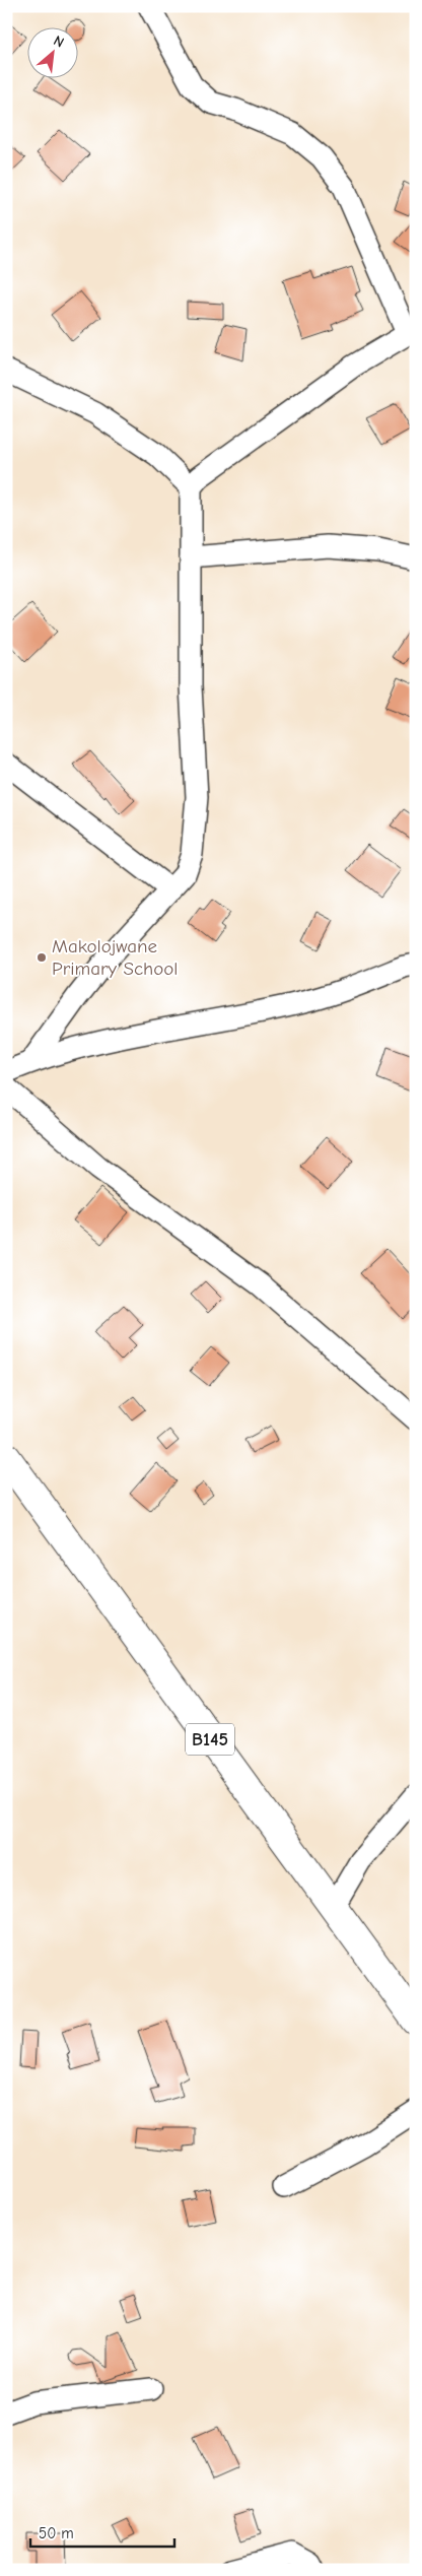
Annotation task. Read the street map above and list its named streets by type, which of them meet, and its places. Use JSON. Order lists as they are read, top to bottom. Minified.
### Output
{"streets":{"main road":["B145"]},"places":["Makolojwane Primary School"],"scale_bar":"50 m","north":"top right"}
